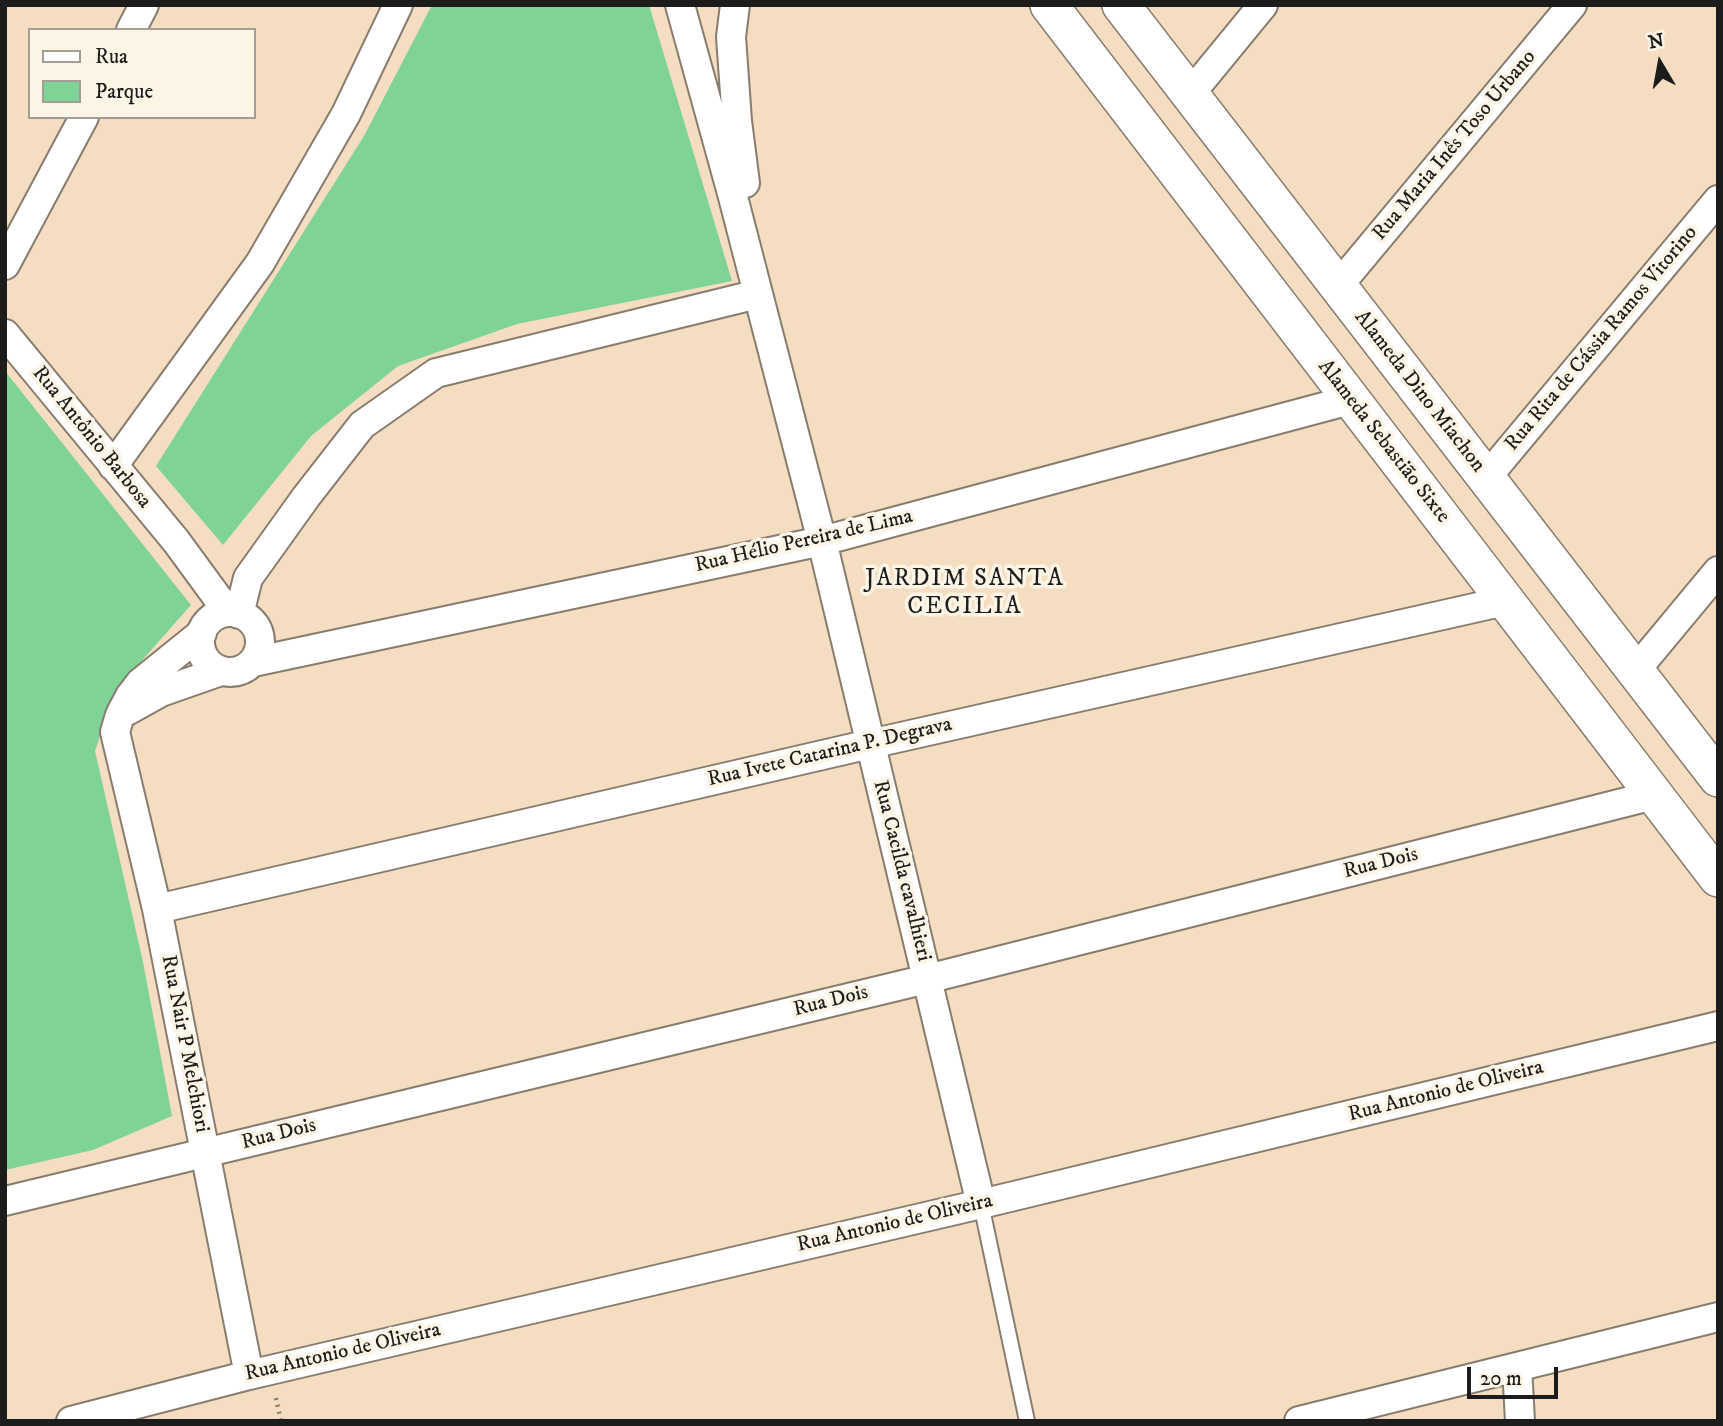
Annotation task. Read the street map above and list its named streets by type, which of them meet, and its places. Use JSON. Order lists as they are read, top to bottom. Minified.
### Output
{"streets":{"street":["Rua Maria Inês Toso Urbano","Rua Rita de Cássia Ramos Vitorino","Alameda Dino Miachon","Rua Antônio Barbosa","Alameda Sebastião Sixte","Rua Hélio Pereira de Lima","Rua Ivete Catarina P. Degrava","Rua Dois","Rua Cacilda cavalhieri","Rua Nair P Melchiori","Rua Antonio de Oliveira"]},"crossings":[["Rua Maria Inês Toso Urbano","Alameda Dino Miachon"],["Rua Rita de Cássia Ramos Vitorino","Alameda Dino Miachon"],["Rua Antônio Barbosa","Rua Hélio Pereira de Lima"],["Alameda Sebastião Sixte","Rua Hélio Pereira de Lima"],["Alameda Sebastião Sixte","Rua Ivete Catarina P. Degrava"],["Alameda Sebastião Sixte","Rua Dois"],["Rua Hélio Pereira de Lima","Rua Cacilda cavalhieri"],["Rua Ivete Catarina P. Degrava","Rua Cacilda cavalhieri"],["Rua Ivete Catarina P. Degrava","Rua Nair P Melchiori"],["Rua Dois","Rua Cacilda cavalhieri"],["Rua Dois","Rua Nair P Melchiori"],["Rua Cacilda cavalhieri","Rua Antonio de Oliveira"],["Rua Nair P Melchiori","Rua Antonio de Oliveira"]],"districts":["JARDIM SANTA CECILIA"],"legend":["Rua","Parque"],"scale_bar":"20 m","north":"top"}
